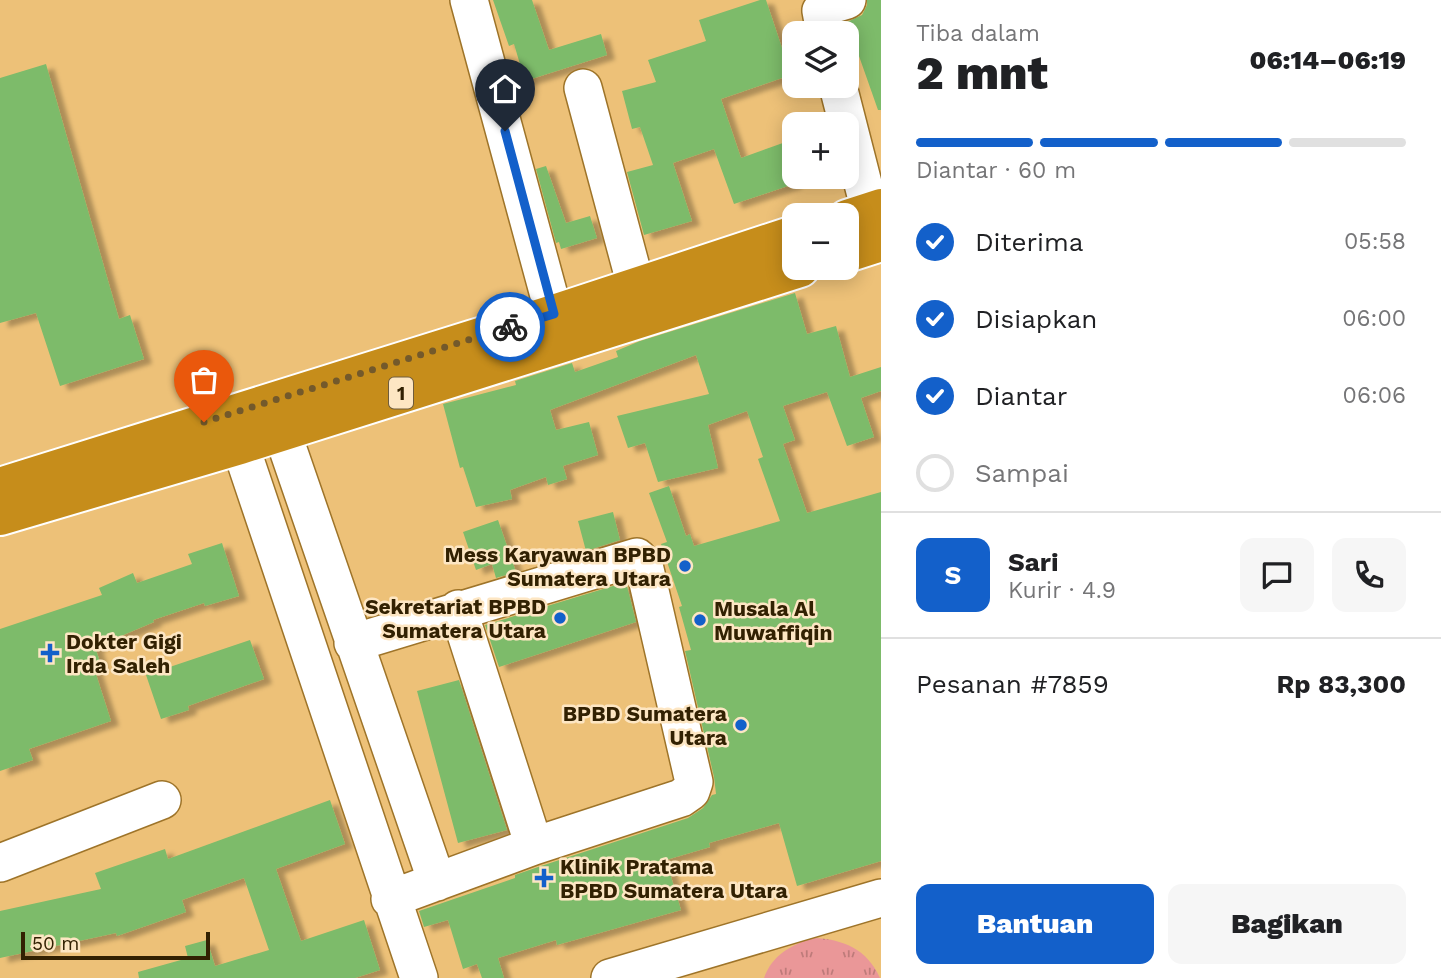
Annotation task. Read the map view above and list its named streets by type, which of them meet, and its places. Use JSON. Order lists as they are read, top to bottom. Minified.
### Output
{"streets":{"highway":["1"]},"places":{"other":["Mess Karyawan BPBD Sumatera Utara","Sekretariat BPBD Sumatera Utara","Musala Al Muwaffiqin","BPBD Sumatera Utara"],"health":["Dokter Gigi Irda Saleh","Klinik Pratama BPBD Sumatera Utara"]},"scale_bar":"50 m","page":{"heading":["2 mnt","Tiba dalam","06:14–06:19"],"panel":["Sari","Kurir · 4.9","Pesanan #7859","Rp 83,300"],"map_buttons":["+","−"],"bar":"Diantar · 60 m","list":[["Diterima","05:58"],["Disiapkan","06:00"],["Diantar","06:06"],"Sampai"],"round":"S","buttons":["Bantuan","Bagikan"],"scale":"50 m"}}
